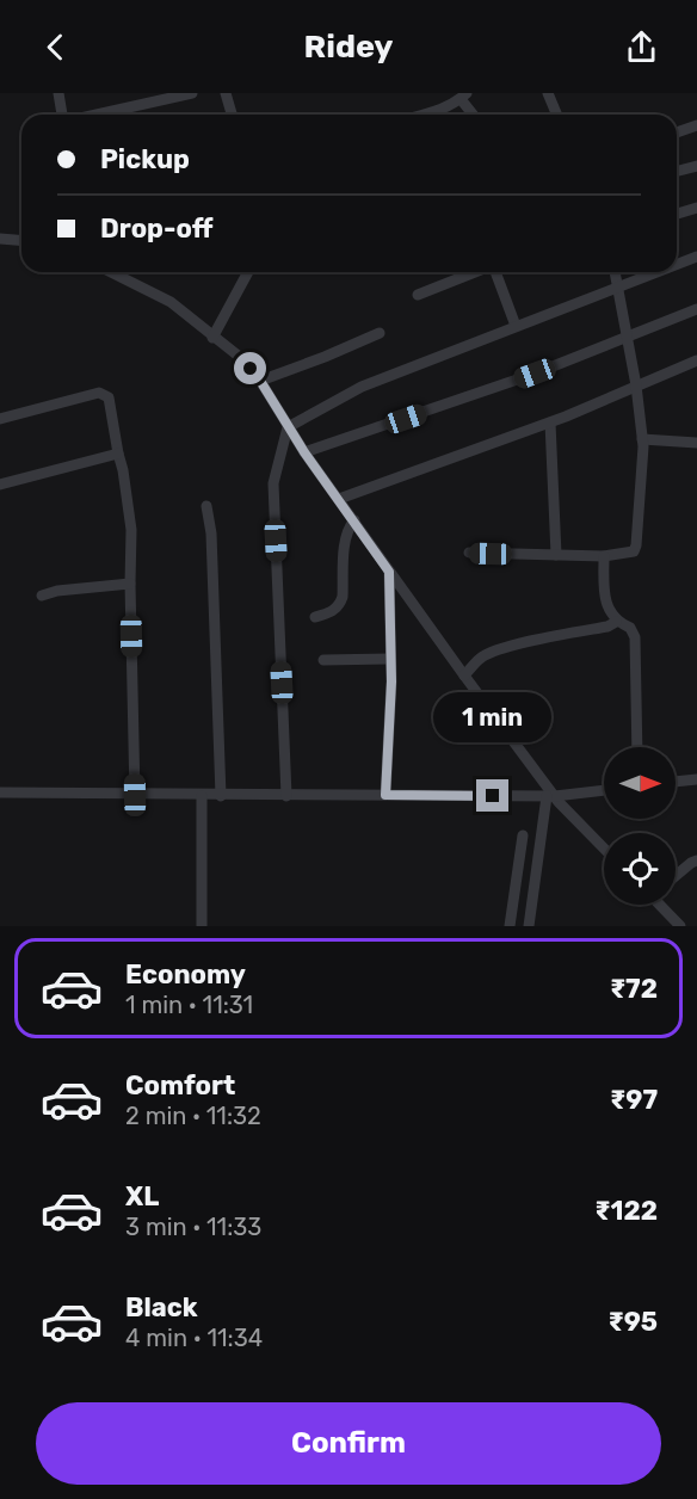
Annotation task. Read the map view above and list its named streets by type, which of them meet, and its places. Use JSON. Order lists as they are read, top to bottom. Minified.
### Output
{"north":"right","page":{"header":"Ridey","banner":["Pickup","Drop-off"],"bubble":"1 min","list":[{"name":"Economy","note":"1 min · 11:31","value":"₹72"},{"name":"Comfort","note":"2 min · 11:32","value":"₹97"},{"name":"XL","note":"3 min · 11:33","value":"₹122"},{"name":"Black","note":"4 min · 11:34","value":"₹95"}],"buttons":"Confirm"}}
